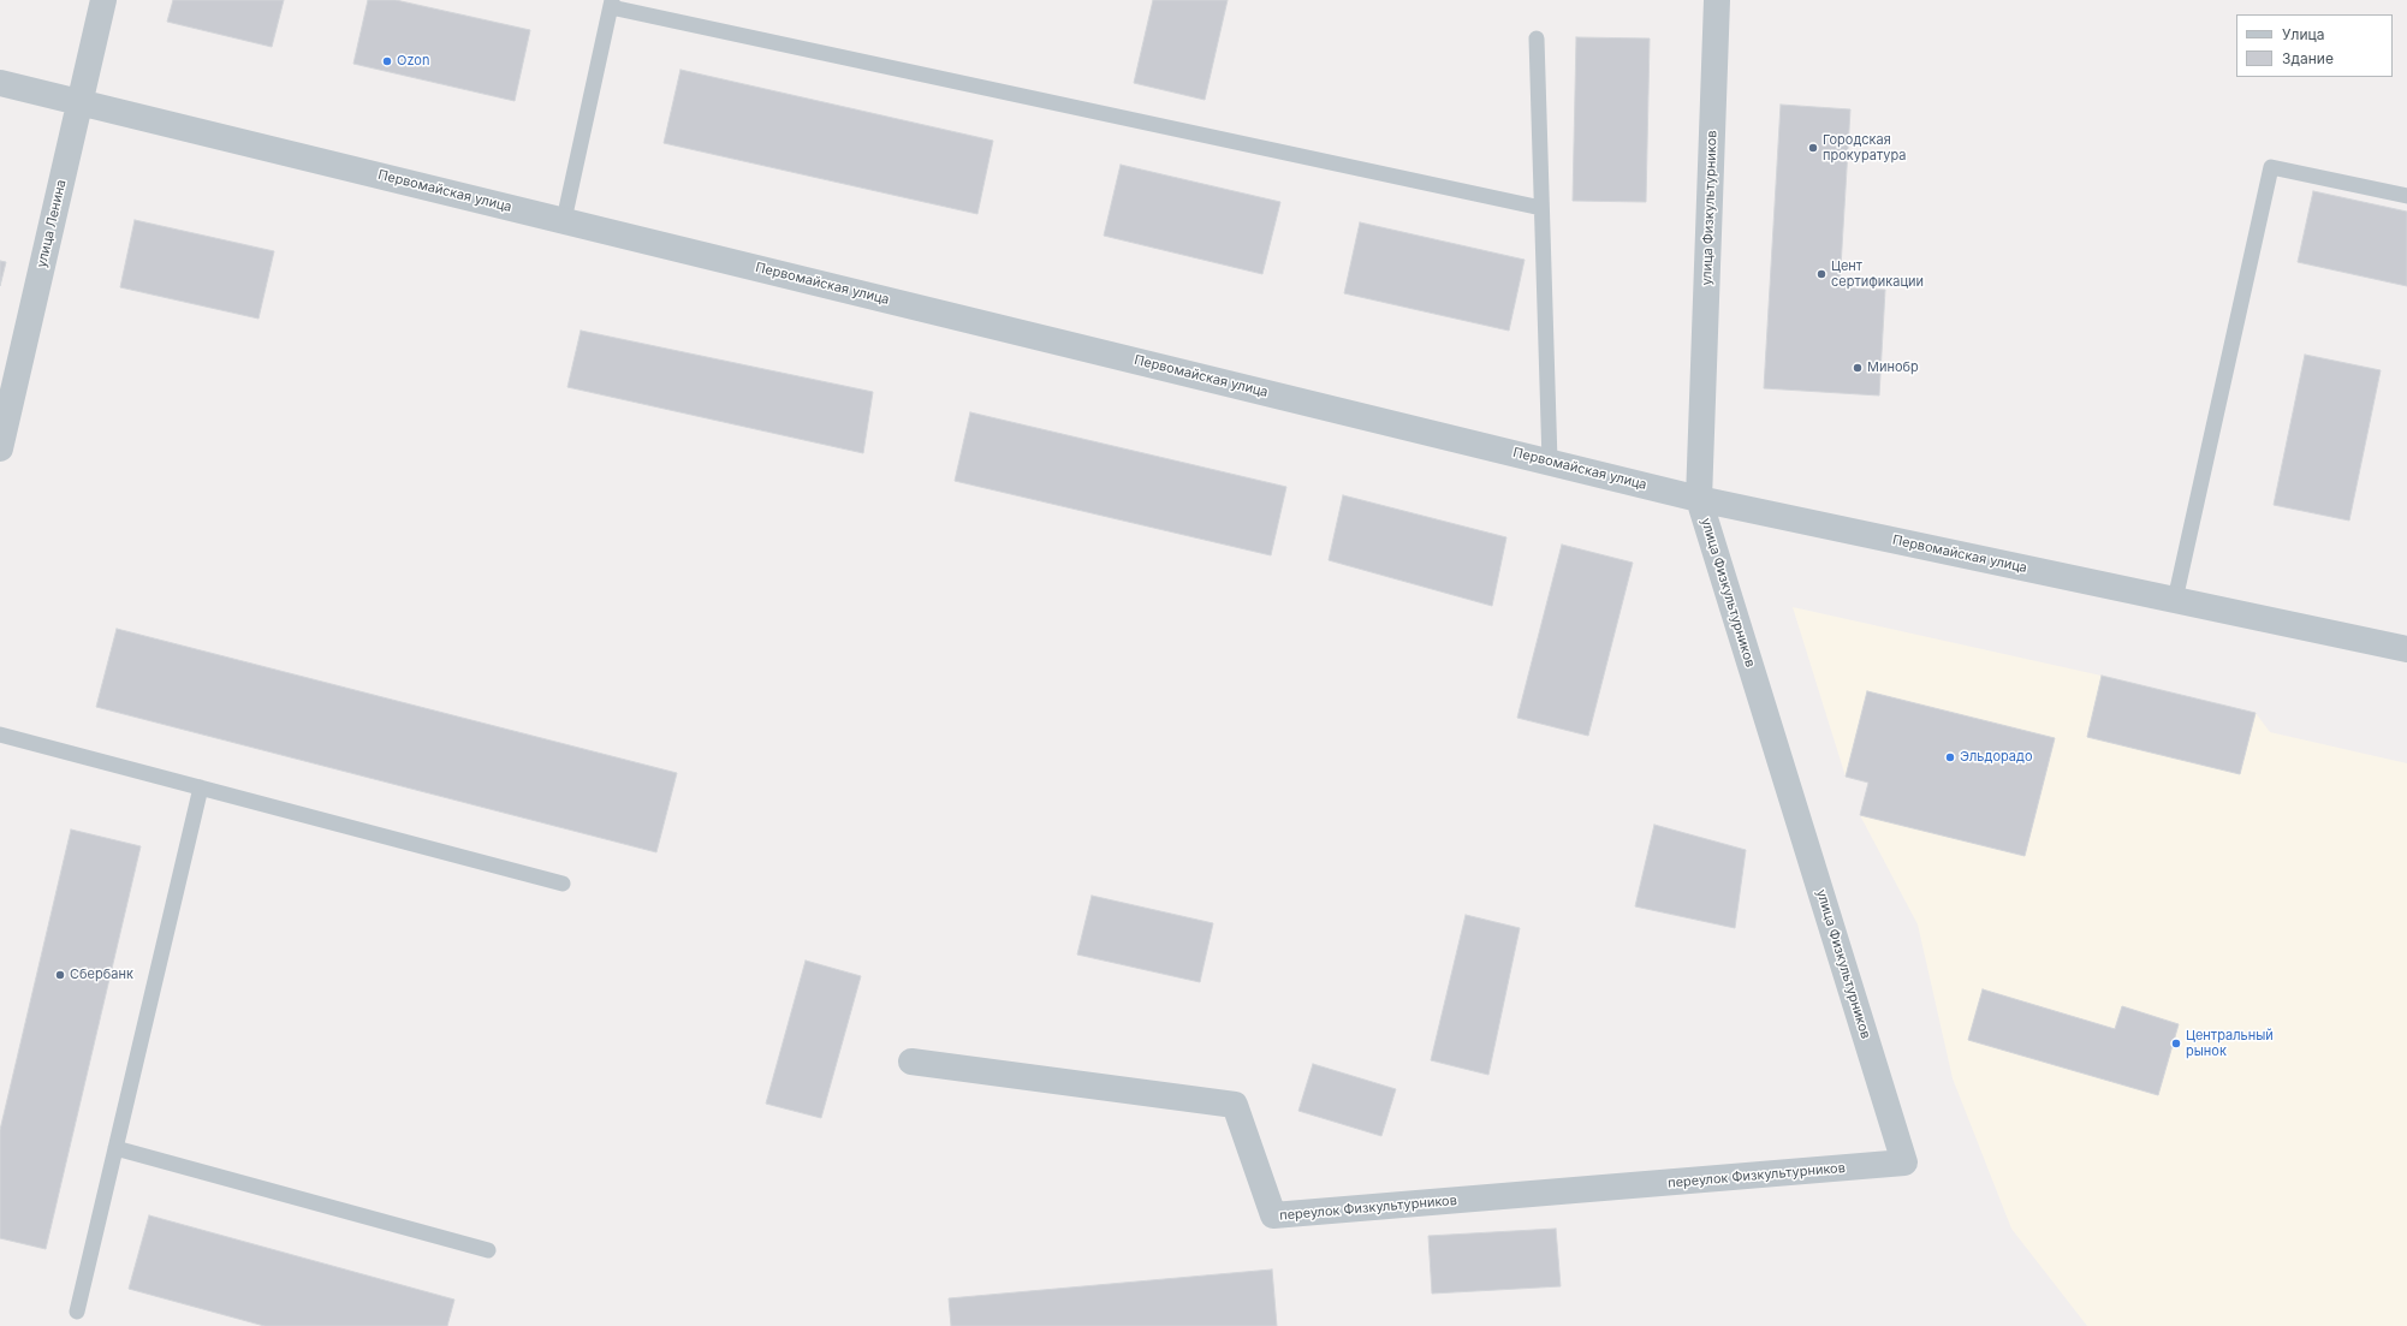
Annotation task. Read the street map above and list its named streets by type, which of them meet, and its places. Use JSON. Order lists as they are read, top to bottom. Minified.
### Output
{"streets":{"street":["Первомайская улица","улица Физкультурников","улица Ленина","переулок Физкультурников"]},"crossings":[["Первомайская улица","улица Физкультурников"],["Первомайская улица","улица Ленина"],["улица Физкультурников","переулок Физкультурников"]],"places":["Ozon","Городская прокуратура","Цент сертификации","Минобр","Эльдорадо","Сбербанк","Центральный рынок"],"legend":["Улица","Здание"]}
